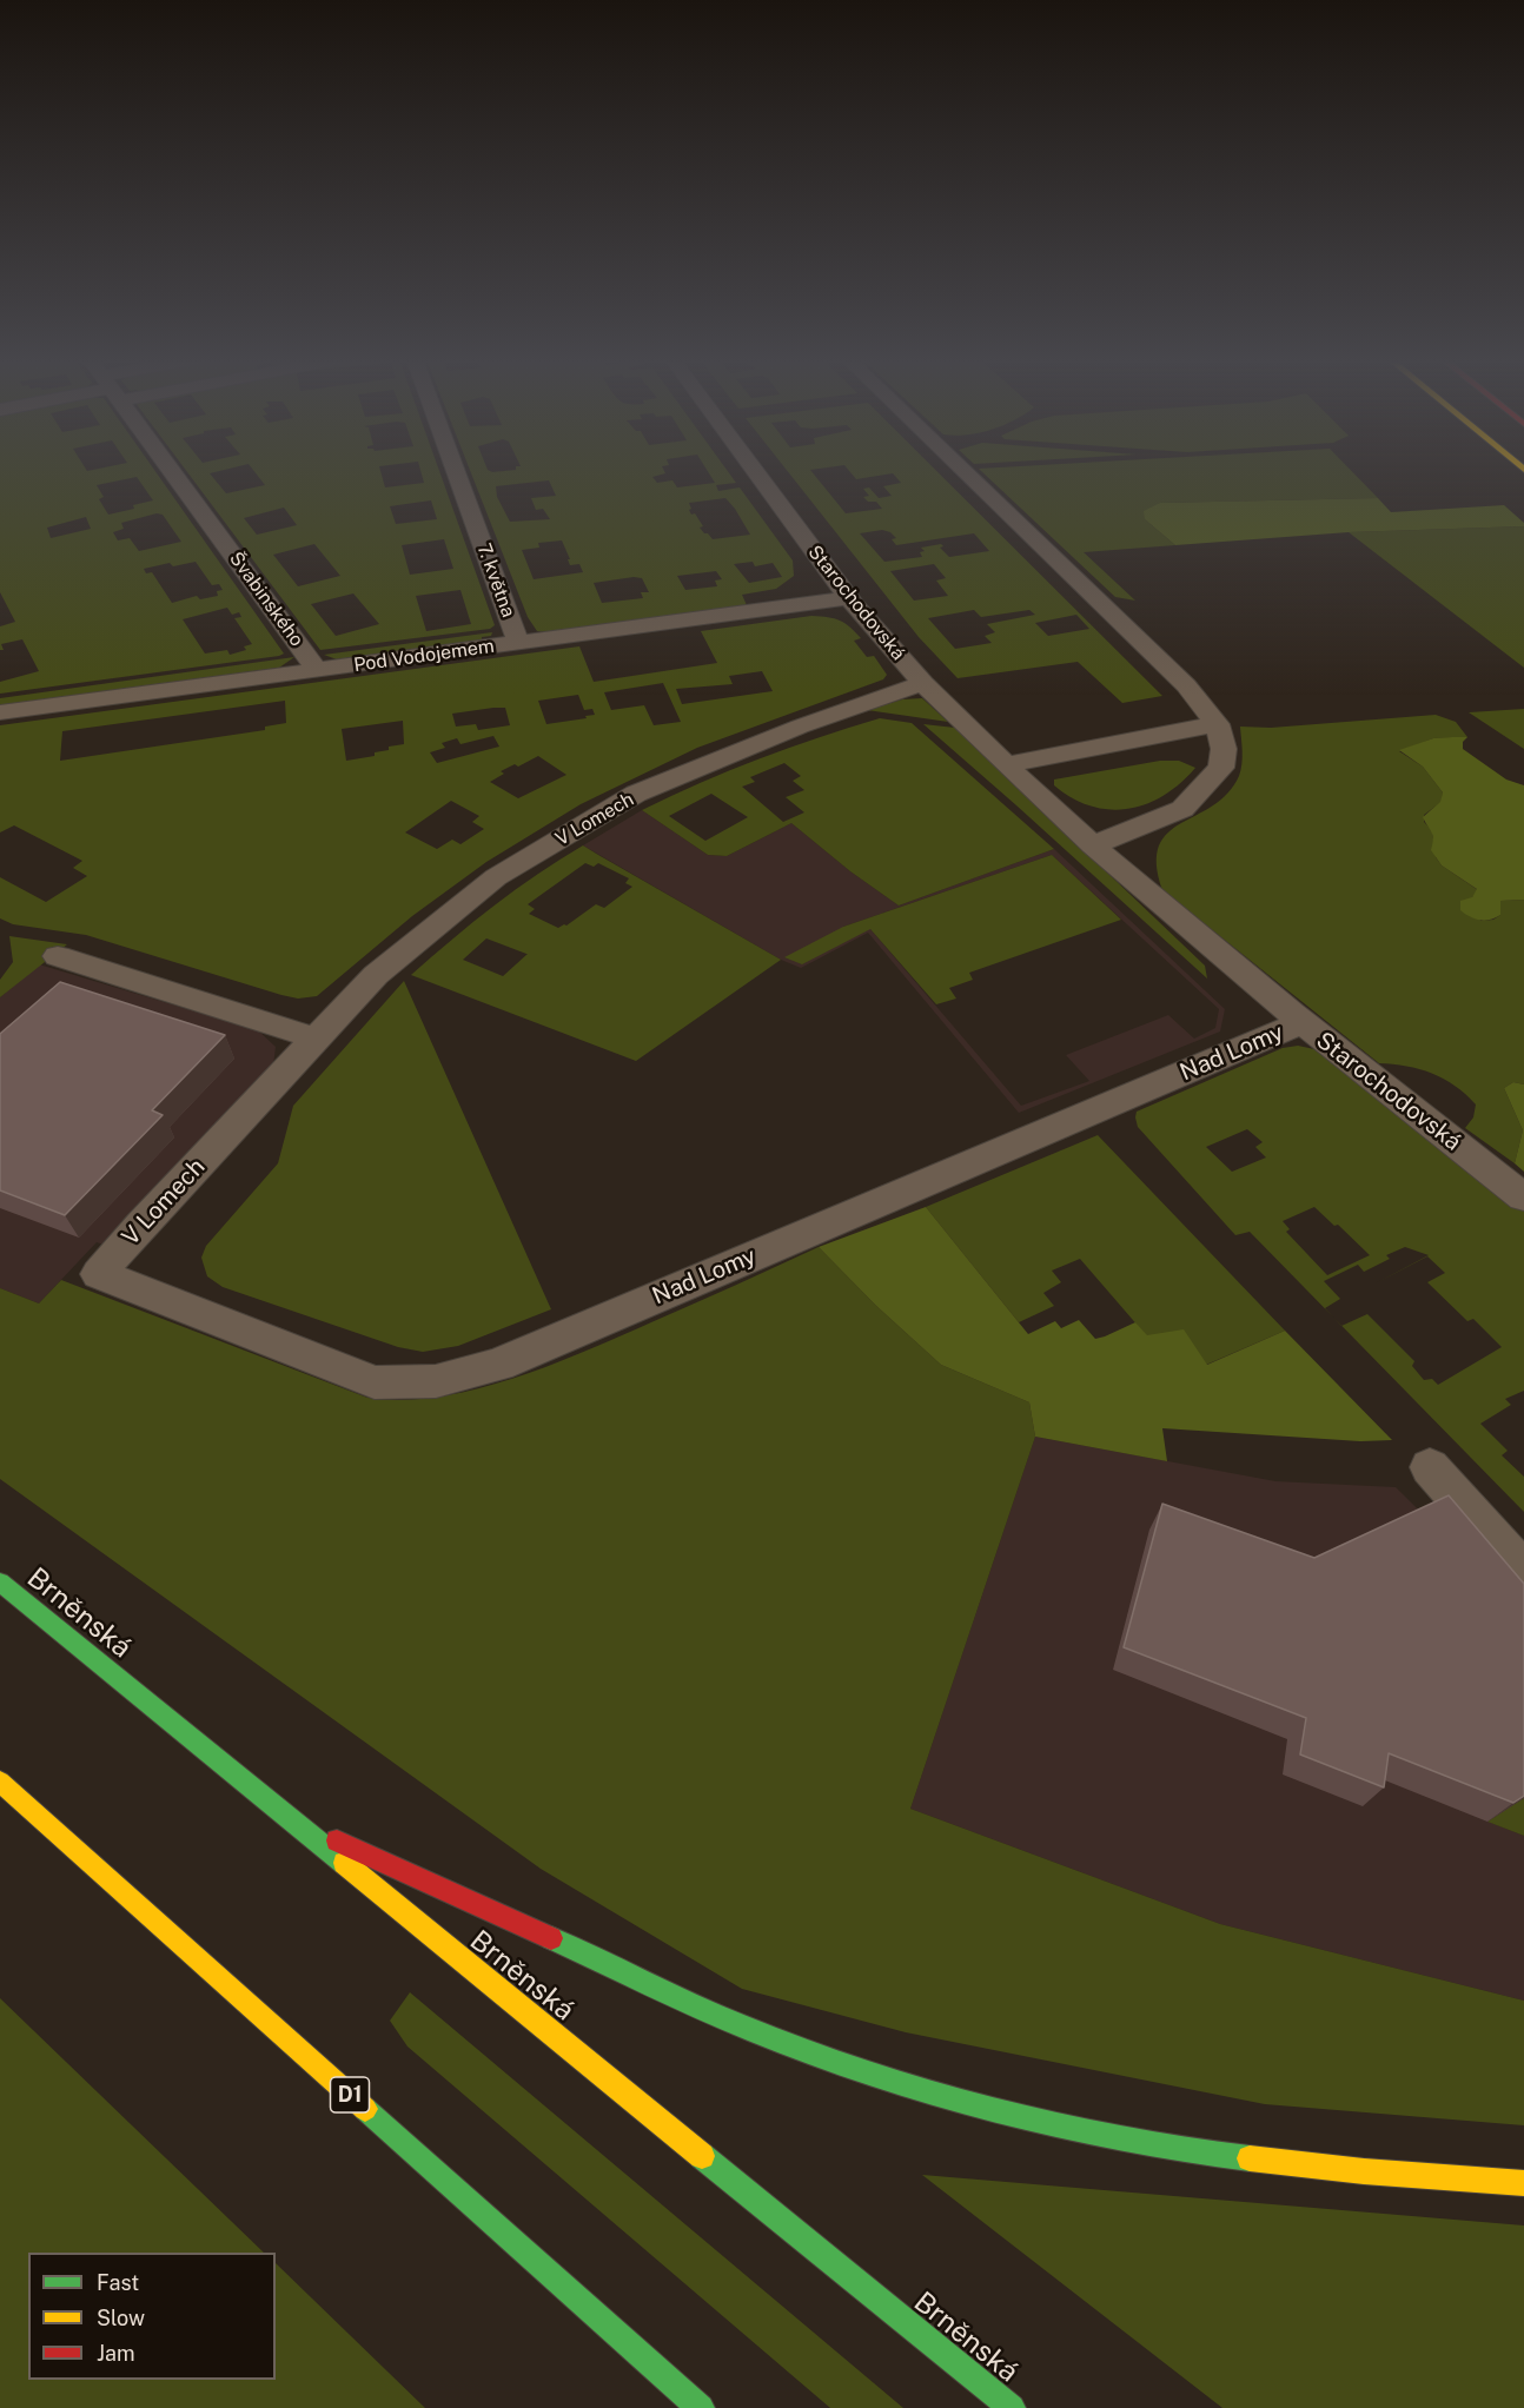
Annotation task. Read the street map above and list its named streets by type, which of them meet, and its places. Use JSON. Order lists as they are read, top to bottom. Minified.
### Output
{"streets":{"main road":["Brněnská","D1"],"street":["7. května","Švabinského","Starochodovská","Pod Vodojemem","V Lomech","Nad Lomy"]},"crossings":[["7. května","Pod Vodojemem"],["Švabinského","Pod Vodojemem"],["Starochodovská","Pod Vodojemem"],["Starochodovská","V Lomech"],["Starochodovská","Nad Lomy"],["V Lomech","Nad Lomy"]],"legend":["Fast","Slow","Jam"]}
